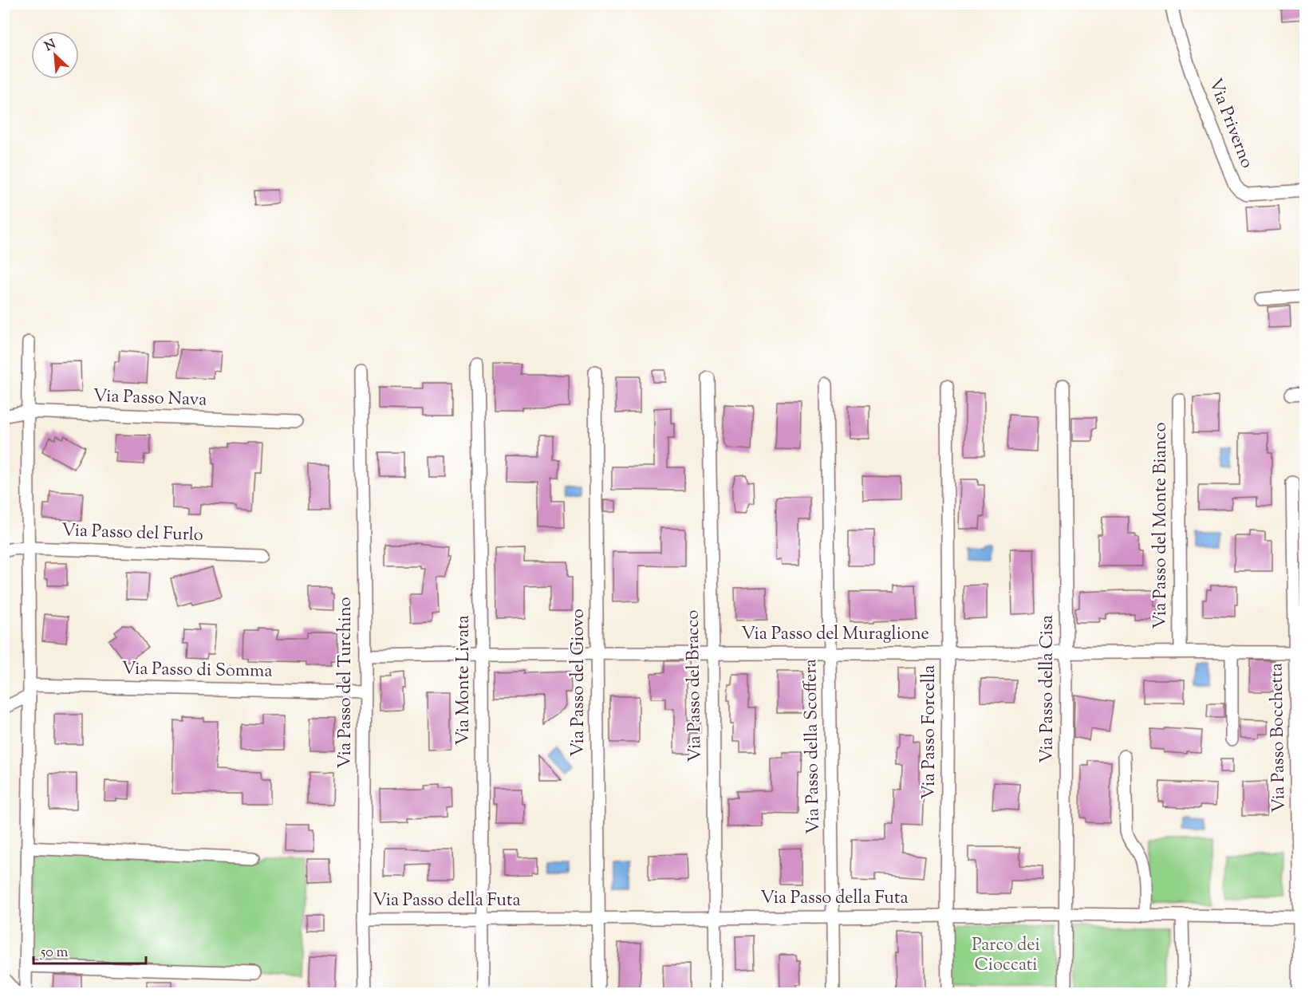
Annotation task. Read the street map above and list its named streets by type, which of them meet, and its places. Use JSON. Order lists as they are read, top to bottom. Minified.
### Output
{"streets":{"street":["Via Priverno","Via Passo Nava","Via Passo del Monte Bianco","Via Passo del Furlo","Via Passo del Muraglione","Via Passo di Somma","Via Monte Livata","Via Passo del Turchino","Via Passo del Giovo","Via Passo del Bracco","Via Passo della Cisa","Via Passo Forcella","Via Passo Bocchetta","Via Passo della Scoffera","Via Passo della Futa"]},"crossings":[["Via Passo del Monte Bianco","Via Passo del Muraglione"],["Via Passo del Muraglione","Via Monte Livata"],["Via Passo del Muraglione","Via Passo del Turchino"],["Via Passo del Muraglione","Via Passo del Giovo"],["Via Passo del Muraglione","Via Passo del Bracco"],["Via Passo del Muraglione","Via Passo della Cisa"],["Via Passo del Muraglione","Via Passo Forcella"],["Via Passo del Muraglione","Via Passo Bocchetta"],["Via Passo del Muraglione","Via Passo della Scoffera"],["Via Passo di Somma","Via Passo del Turchino"],["Via Monte Livata","Via Passo della Futa"],["Via Passo del Turchino","Via Passo della Futa"],["Via Passo del Giovo","Via Passo della Futa"],["Via Passo del Bracco","Via Passo della Futa"],["Via Passo della Cisa","Via Passo della Futa"],["Via Passo Forcella","Via Passo della Futa"],["Via Passo Bocchetta","Via Passo della Futa"],["Via Passo della Scoffera","Via Passo della Futa"]],"parks":["Parco dei Cioccati"],"scale_bar":"50 m","north":"top left"}
